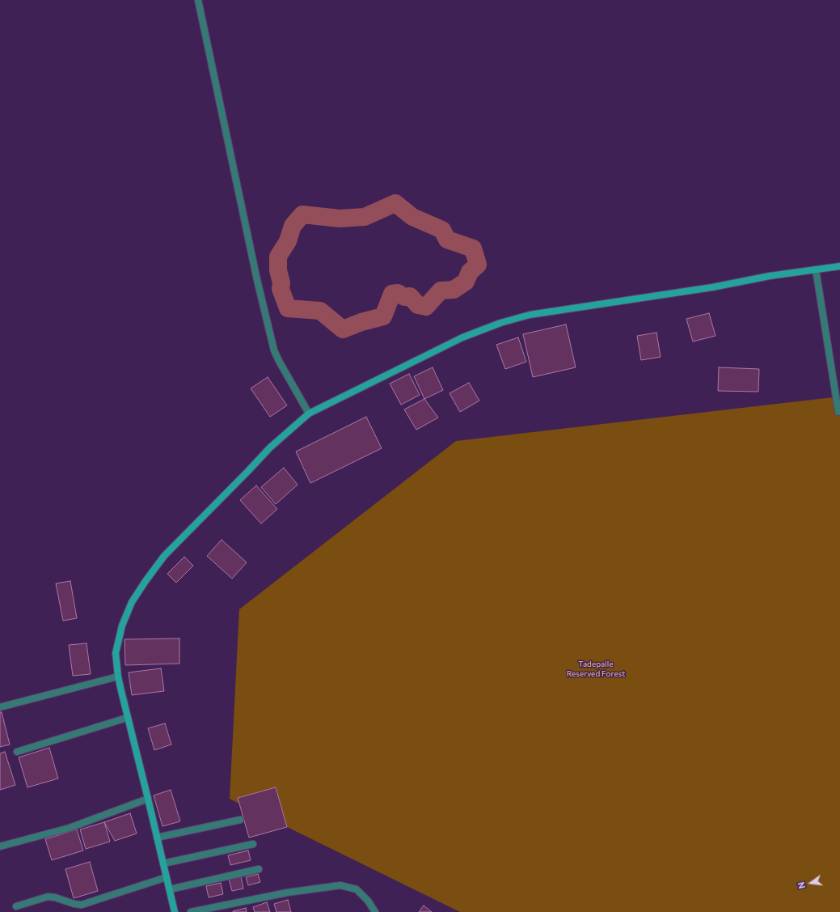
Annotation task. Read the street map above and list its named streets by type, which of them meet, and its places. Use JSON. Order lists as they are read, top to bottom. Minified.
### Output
{"parks":["Tadepalle Reserved Forest"],"north":"left"}
